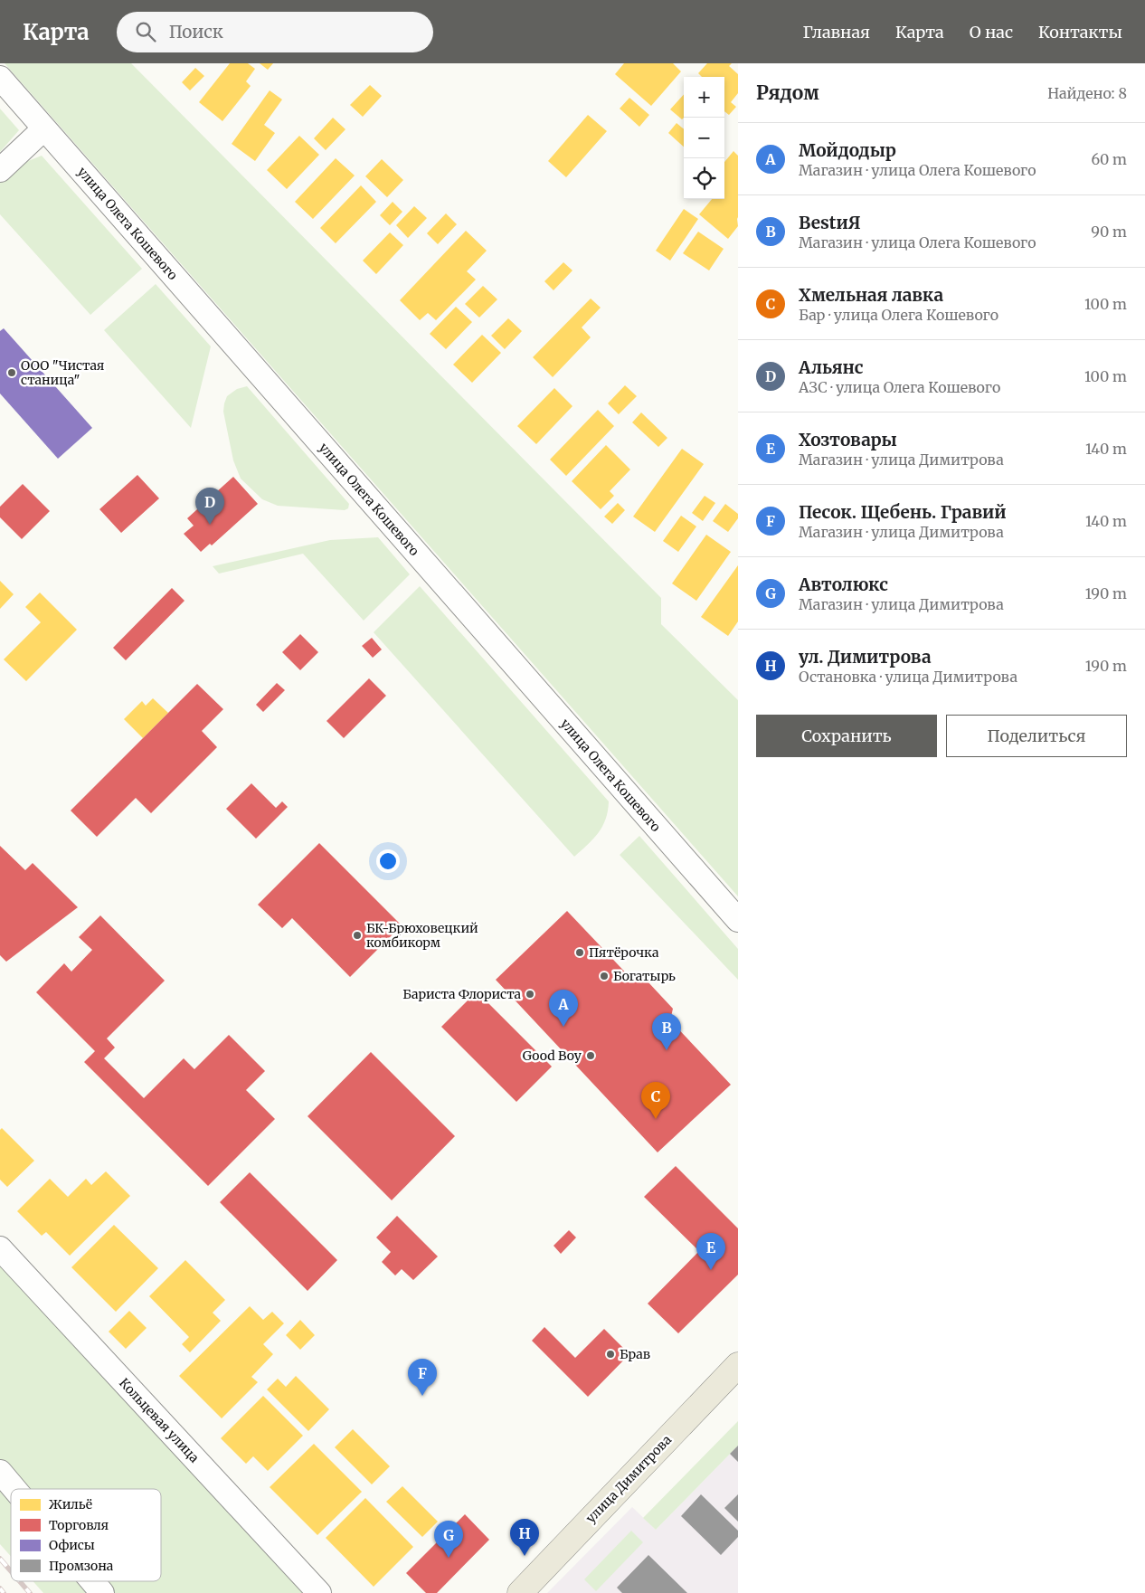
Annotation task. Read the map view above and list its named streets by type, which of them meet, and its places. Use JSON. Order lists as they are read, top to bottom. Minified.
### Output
{"streets":{"main road":["улица Димитрова"],"street":["улица Олега Кошевого","Кольцевая улица"]},"places":["ООО \"Чистая станица\"","БК-Брюховецкий комбикорм","Пятёрочка","Богатырь","Бариста Флориста","Good Boy","Брав"],"legend":["Жильё","Торговля","Офисы","Промзона"],"page":{"header":"Карта","search":"Поиск","nav":["Главная","Карта","О нас","Контакты"],"heading":["Рядом","Найдено: 8"],"map_buttons":["+","−"],"list":[{"mark":"A","name":"Мойдодыр","note":"Магазин · улица Олега Кошевого","value":"60 m"},{"mark":"B","name":"BestиЯ","note":"Магазин · улица Олега Кошевого","value":"90 m"},{"mark":"C","name":"Хмельная лавка","note":"Бар · улица Олега Кошевого","value":"100 m"},{"mark":"D","name":"Альянс","note":"АЗС · улица Олега Кошевого","value":"100 m"},{"mark":"E","name":"Хозтовары","note":"Магазин · улица Димитрова","value":"140 m"},{"mark":"F","name":"Песок. Щебень. Гравий","note":"Магазин · улица Димитрова","value":"140 m"},{"mark":"G","name":"Автолюкс","note":"Магазин · улица Димитрова","value":"190 m"},{"mark":"H","name":"ул. Димитрова","note":"Остановка · улица Димитрова","value":"190 m"}],"pins":["D","A","B","C","E","F","H","G"],"buttons":["Сохранить","Поделиться"]}}
